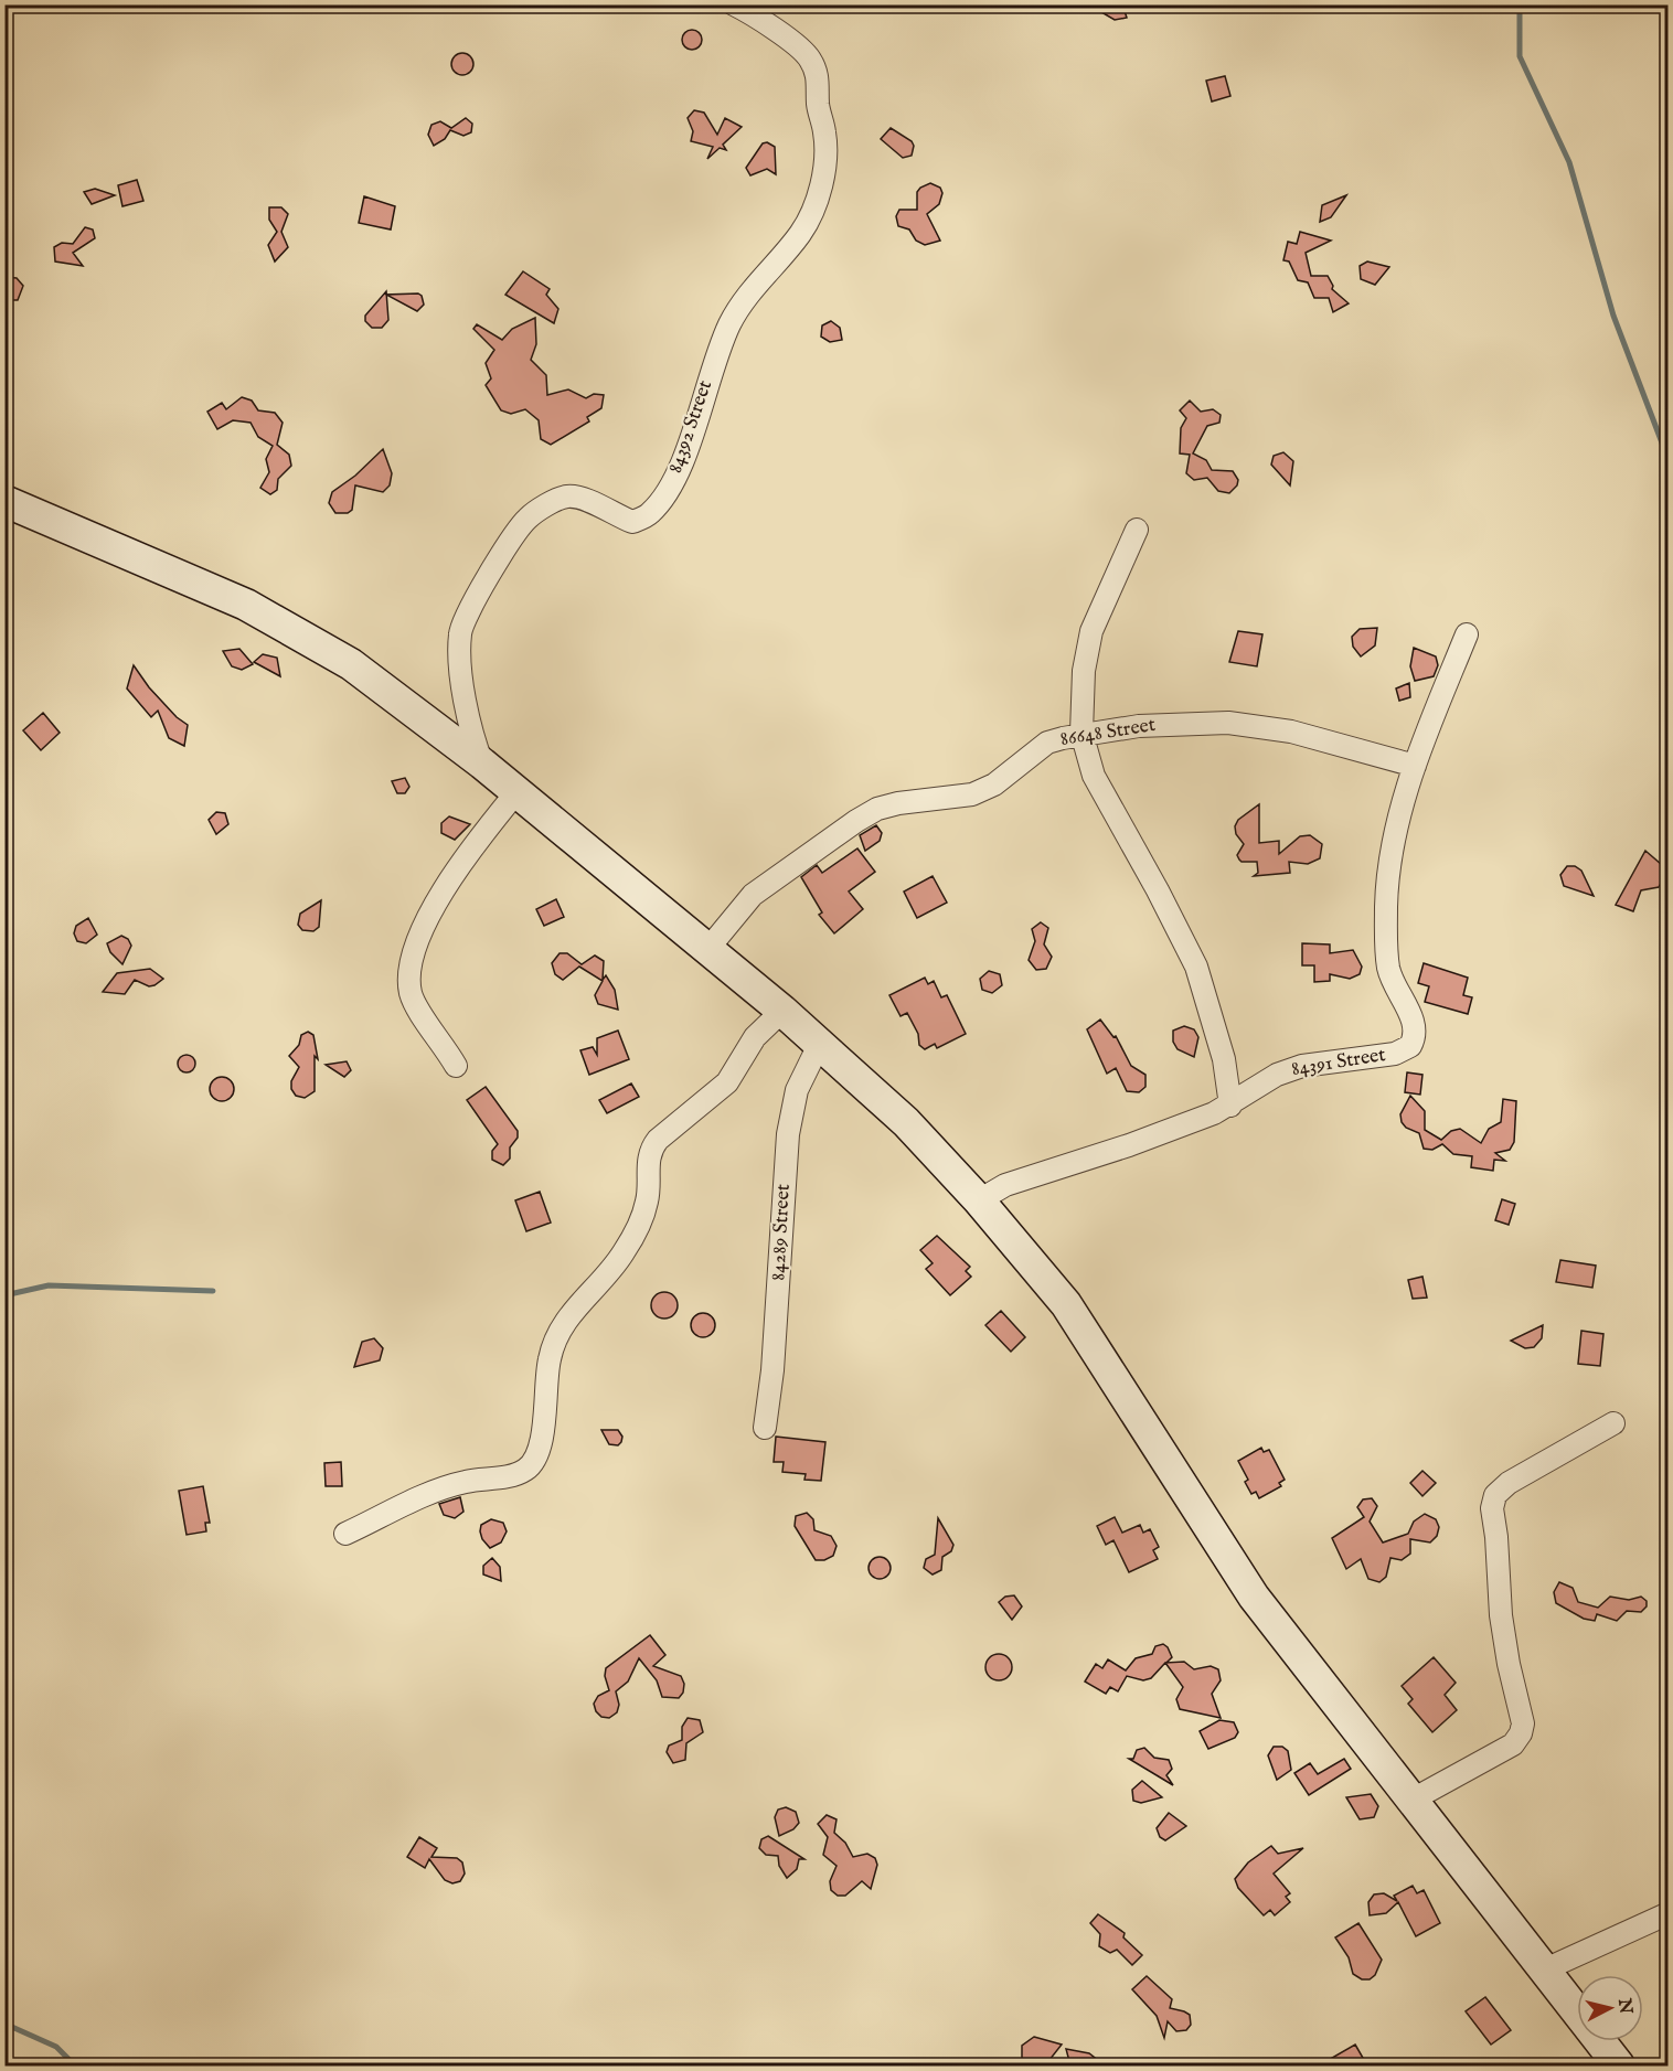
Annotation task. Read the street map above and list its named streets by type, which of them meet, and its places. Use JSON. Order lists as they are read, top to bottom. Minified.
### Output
{"streets":{"street":["84392 Street","86648 Street","84391 Street","84289 Street"]},"crossings":[["86648 Street","84391 Street"]],"north":"right"}
